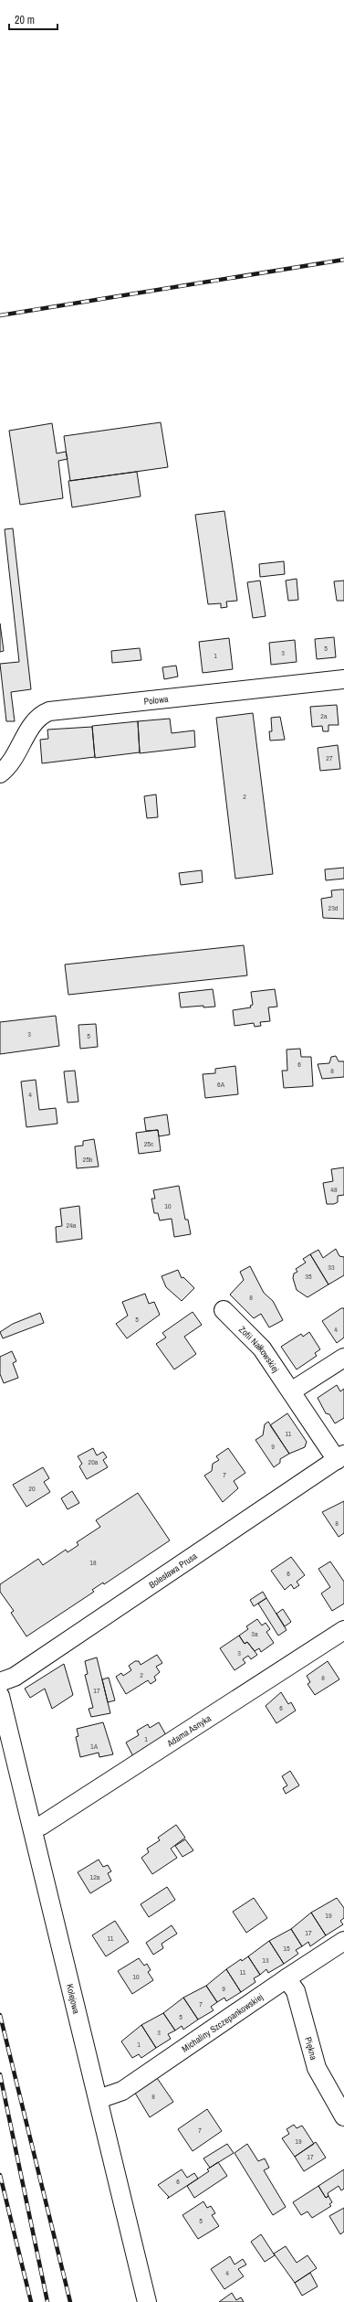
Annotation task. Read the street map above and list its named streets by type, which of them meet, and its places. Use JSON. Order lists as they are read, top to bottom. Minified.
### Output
{"streets":{"street":["Polowa","Zofii Nałkowskiej","Bolesława Prusa","Adama Asnyka","Kolejowa","Michaliny Szczepankowskiej","Piękna"]},"crossings":[["Zofii Nałkowskiej","Bolesława Prusa"],["Adama Asnyka","Kolejowa"],["Kolejowa","Michaliny Szczepankowskiej"],["Michaliny Szczepankowskiej","Piękna"]],"house_numbers":["5","3","1","2a","27","2","23d","3","5","6","8","6A","4","25c","25b","48","10","24a","33","35","8","5","4","11","9","20a","7","20","8","18","6","3a","3","2","8","17","6","1","1A","12a","19","17","11","15","13","11","10","9","7","5","3","1","8","7","19","17","6","5","4"],"scale_bar":"20 m"}
